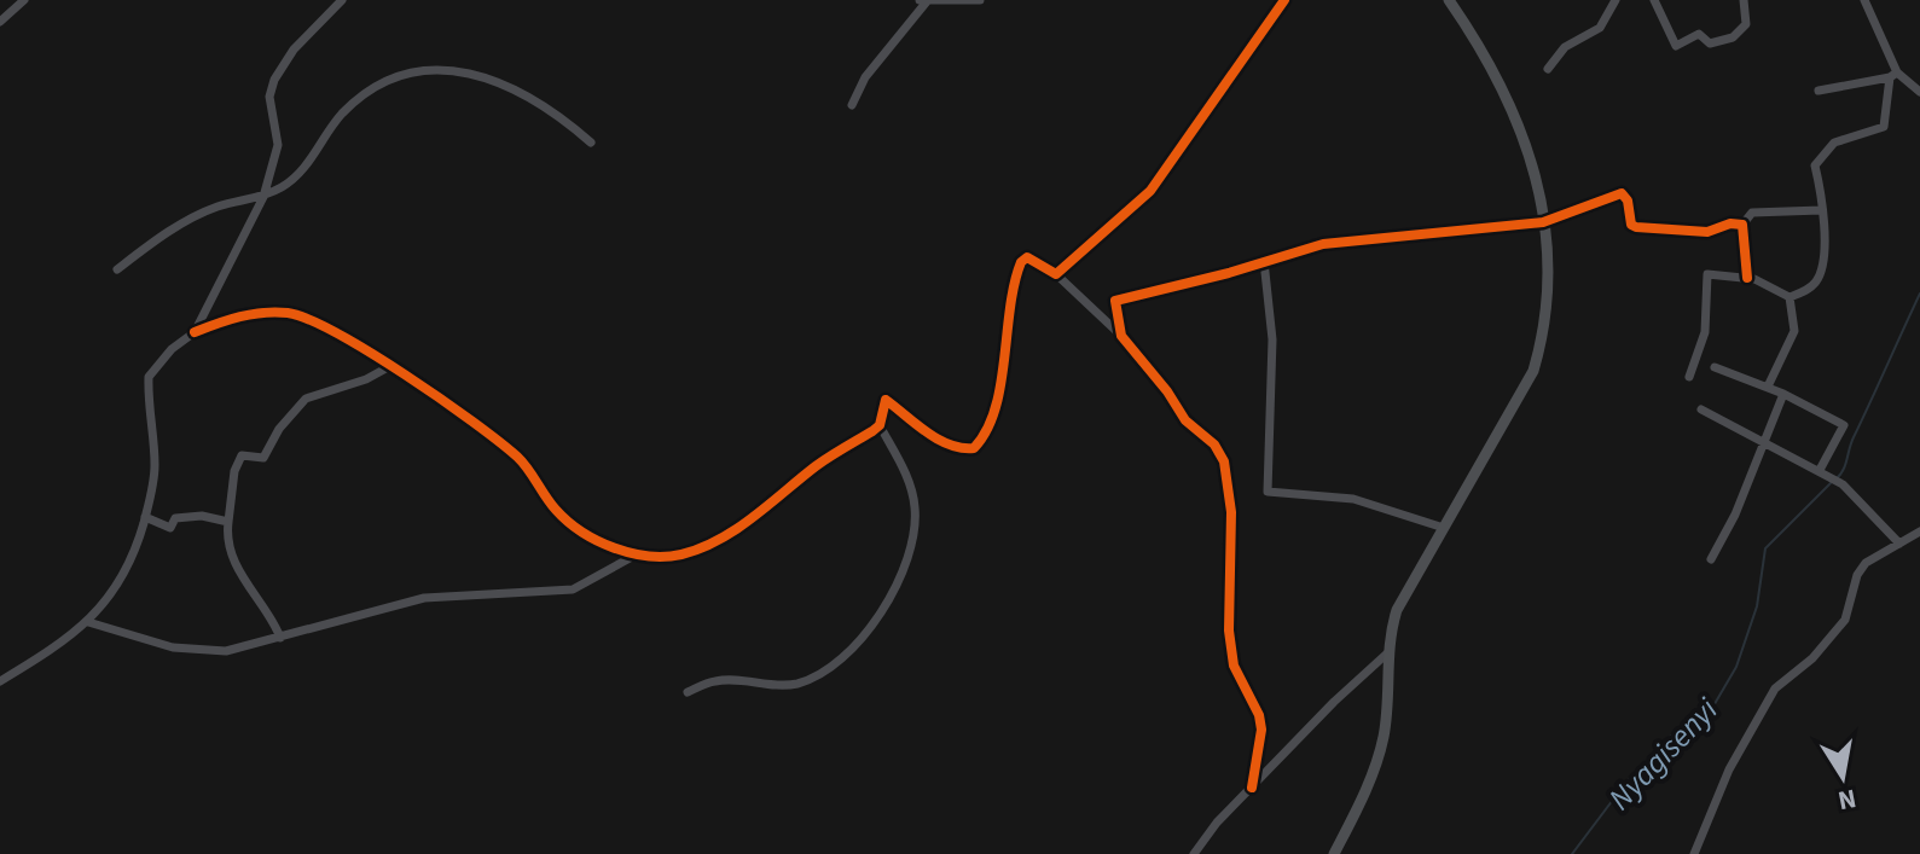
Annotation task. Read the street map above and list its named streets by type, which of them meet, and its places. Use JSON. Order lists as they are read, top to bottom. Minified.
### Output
{"water":["Nyagisenyi"],"north":"bottom"}
